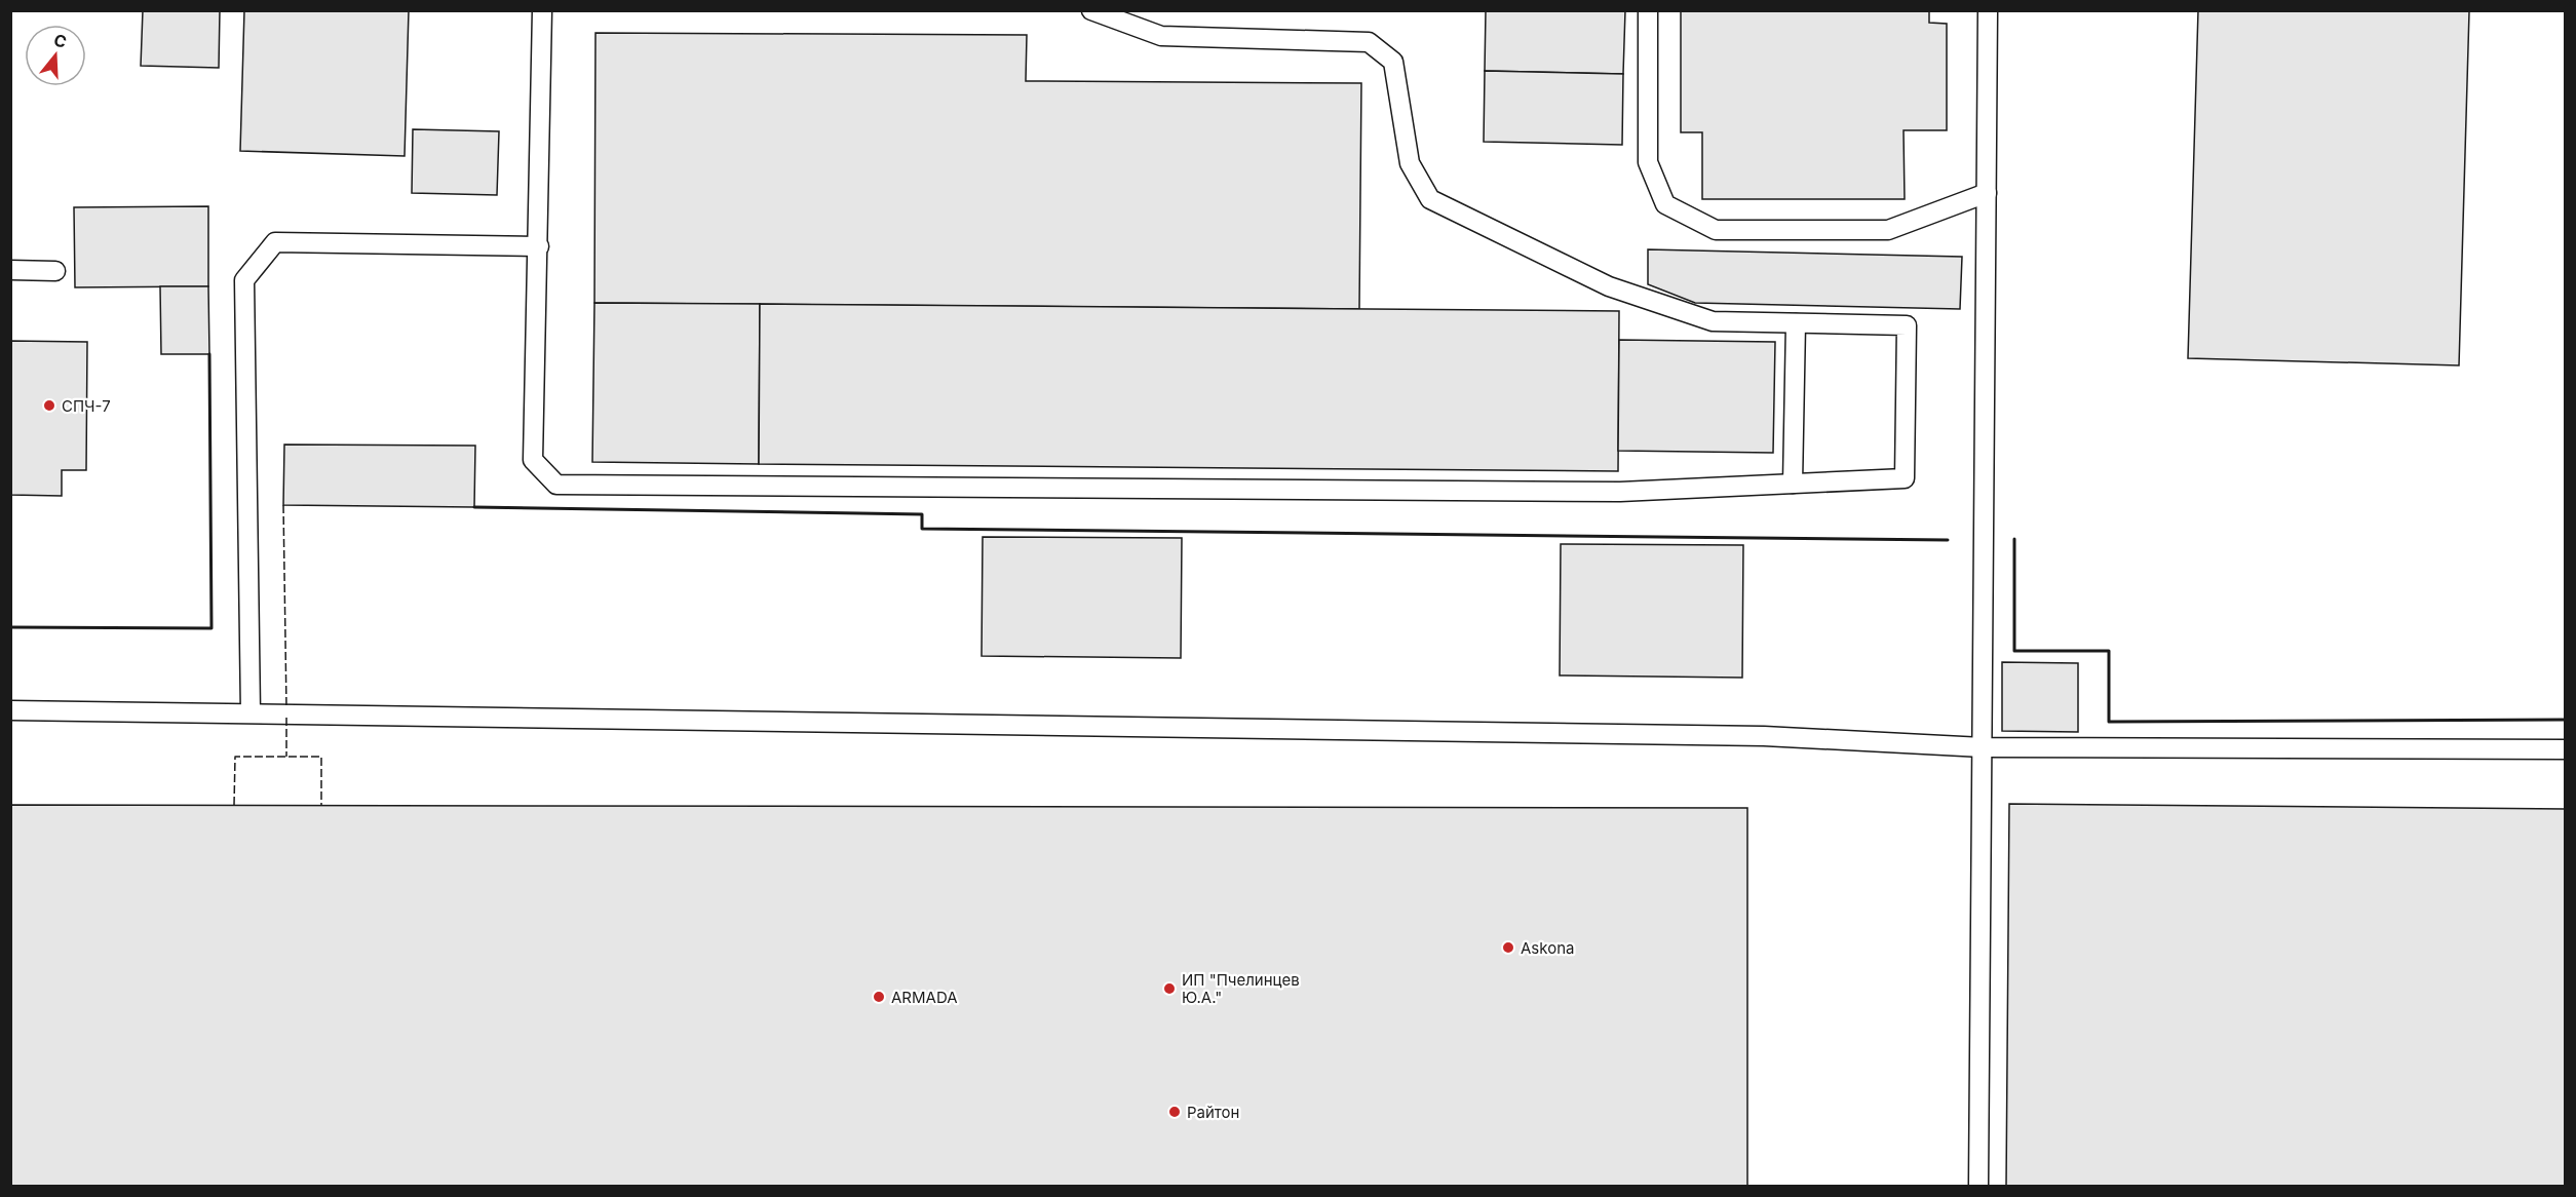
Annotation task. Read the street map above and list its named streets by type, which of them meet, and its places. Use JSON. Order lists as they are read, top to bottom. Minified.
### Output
{"places":["СПЧ-7","Askona","ИП \"Пчелинцев Ю.А.\"","ARMADA","Райтон"],"north":"top"}
